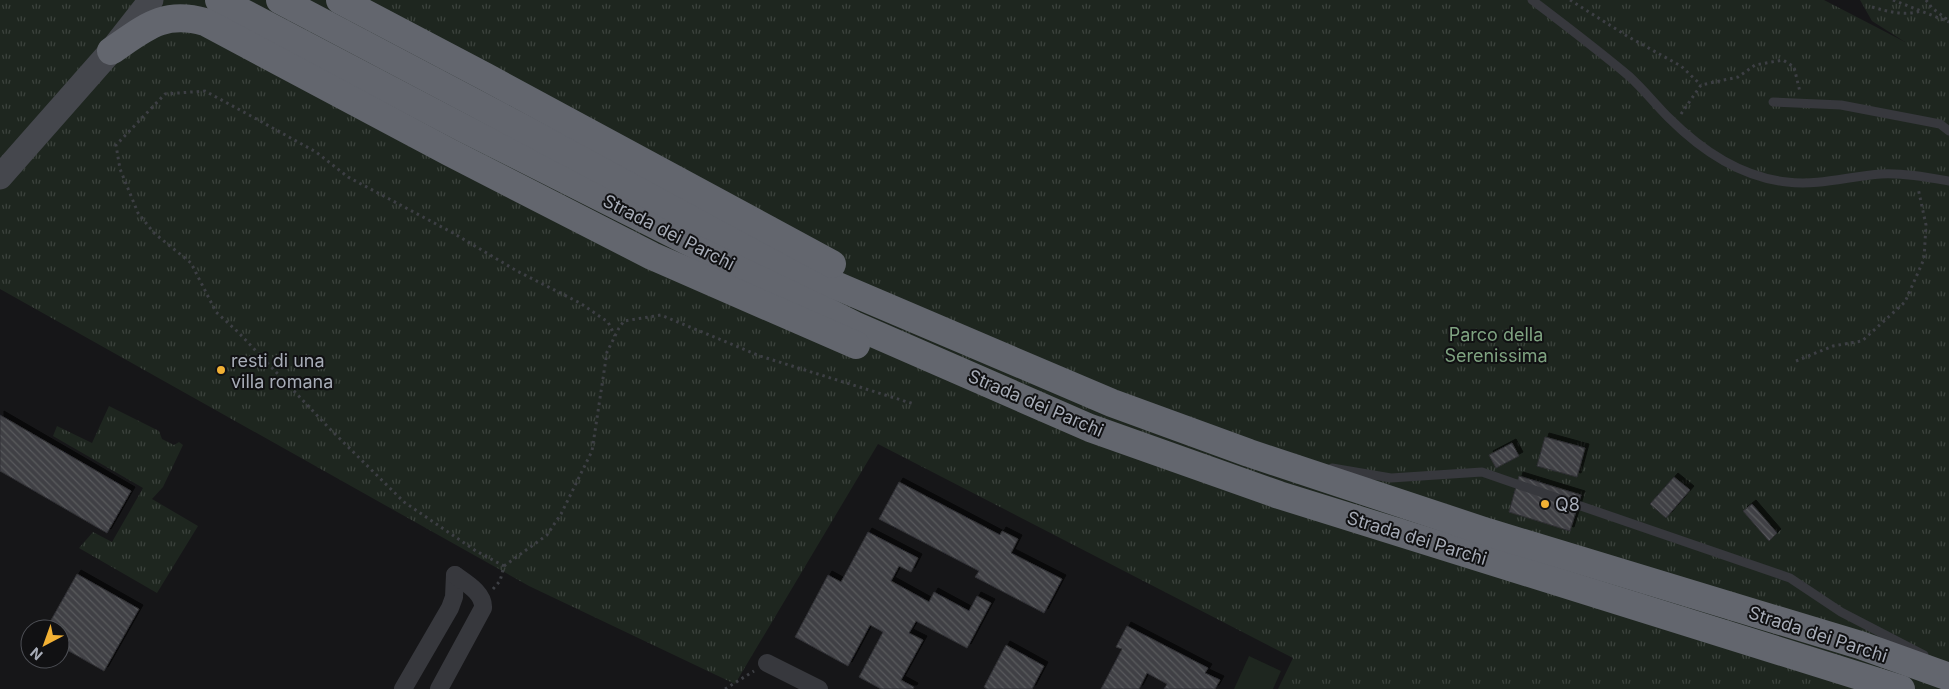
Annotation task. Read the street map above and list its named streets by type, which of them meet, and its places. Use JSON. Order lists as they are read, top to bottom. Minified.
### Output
{"streets":{"highway":["Strada dei Parchi"]},"parks":["Parco della Serenissima"],"places":["resti di una villa romana","Q8"],"north":"bottom left"}
